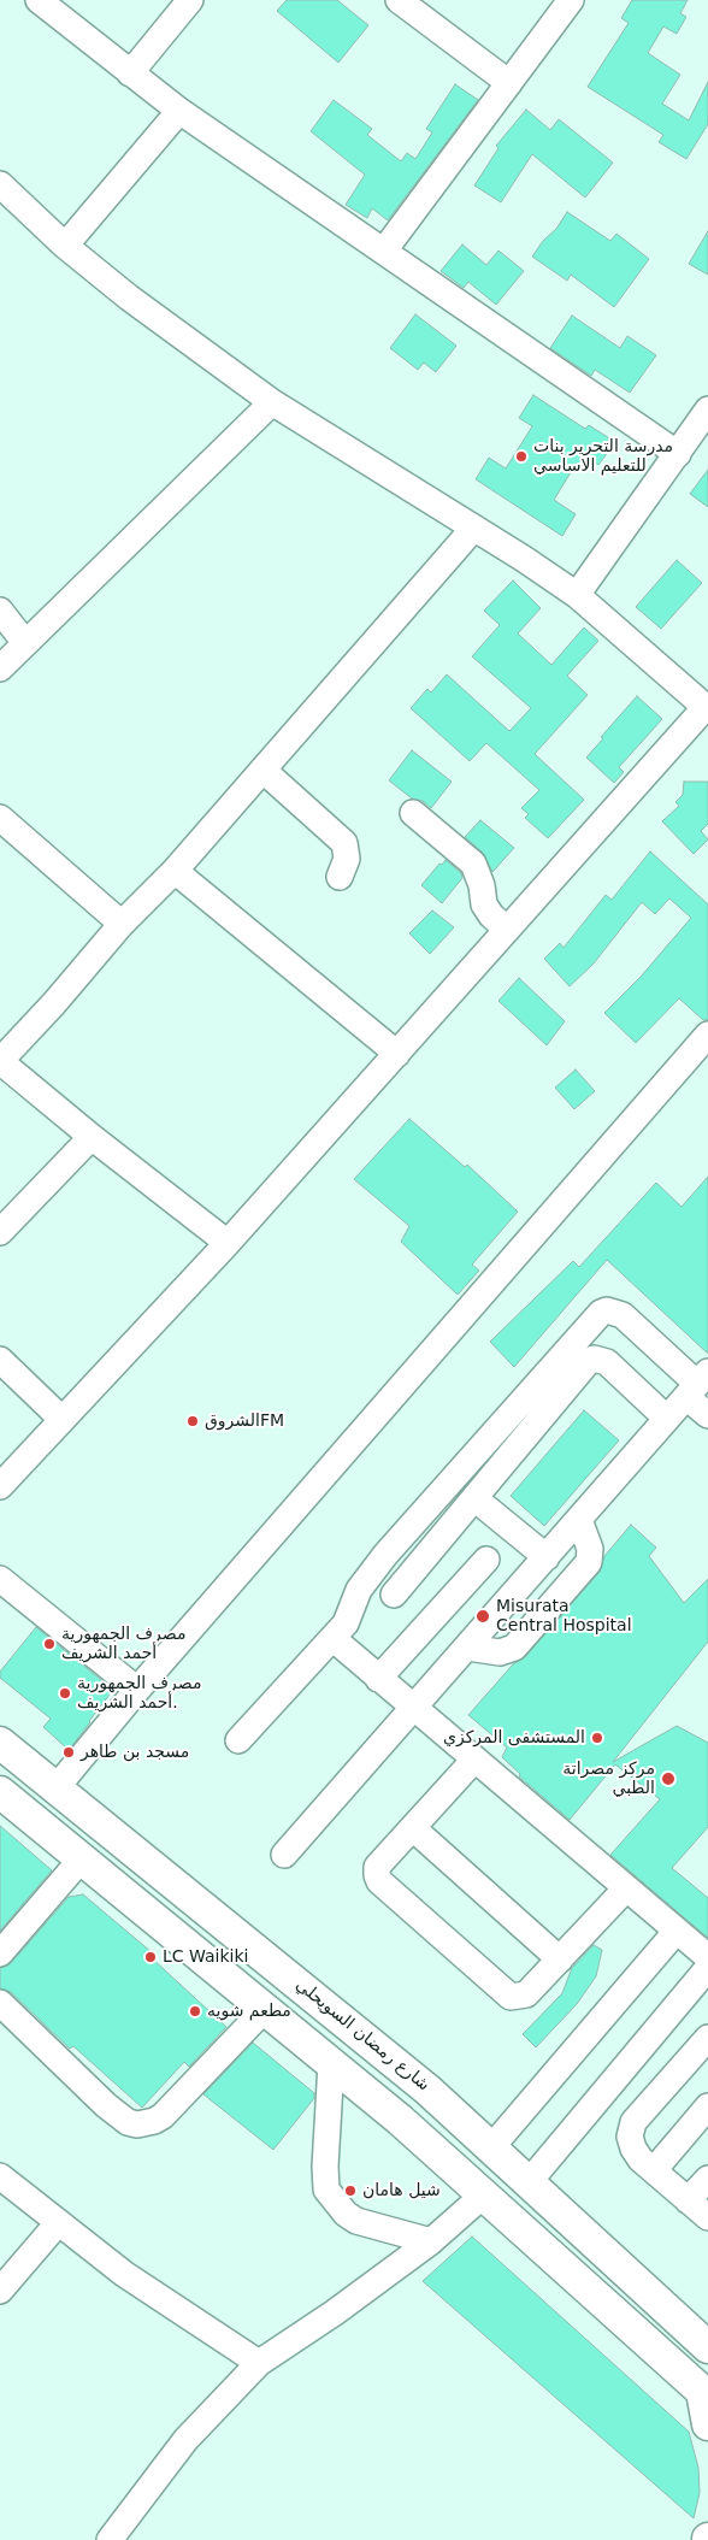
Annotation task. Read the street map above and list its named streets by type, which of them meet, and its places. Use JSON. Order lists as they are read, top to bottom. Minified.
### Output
{"streets":{"main road":["شارع رمضان السويحلي"]},"places":["مدرسة التحرير بنات للتعليم الاساسي","الشروقFM","Misurata Central Hospital","مصرف الجمهورية أحمد الشريف","مصرف الجمهورية أحمد الشريف.","المستشفى المركزي","مسجد بن طاهر","مركز مصراتة الطبي","LC Waikiki","مطعم شويه","شيل هامان"]}
